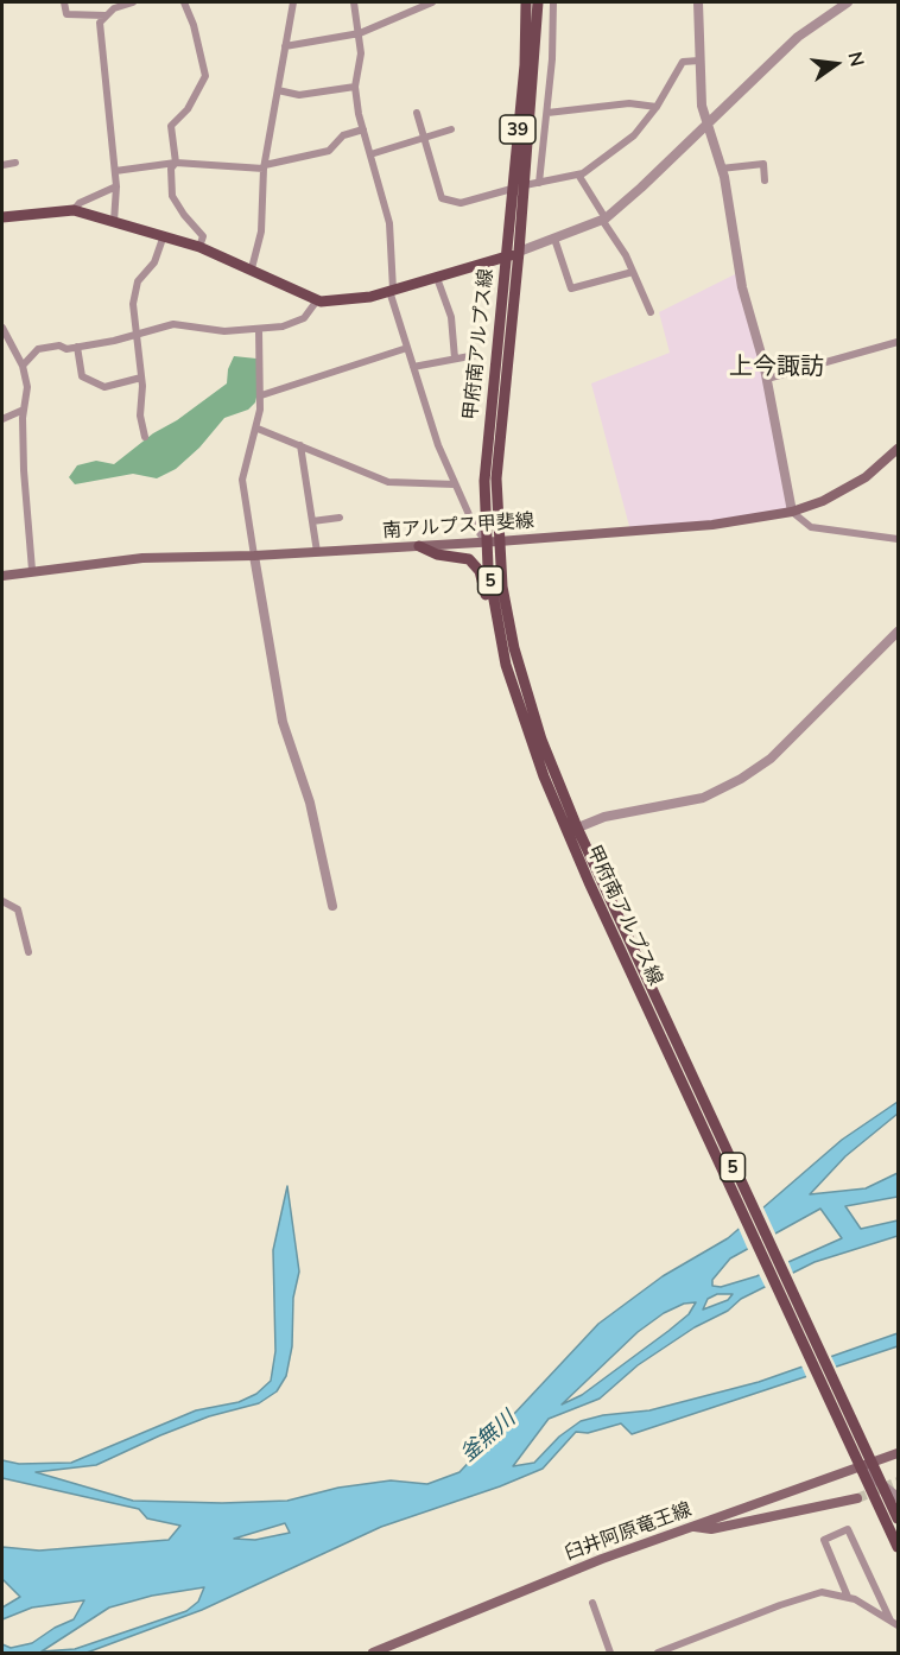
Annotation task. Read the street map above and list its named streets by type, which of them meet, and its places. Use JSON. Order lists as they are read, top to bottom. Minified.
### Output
{"streets":{"main road":["39","甲府南アルプス線","南アルプス甲斐線","5","臼井阿原竜王線"]},"crossings":[["39","甲府南アルプス線"],["甲府南アルプス線","南アルプス甲斐線"],["甲府南アルプス線","臼井阿原竜王線"]],"districts":["上今諏訪"],"water":["釜無川"],"north":"right"}
